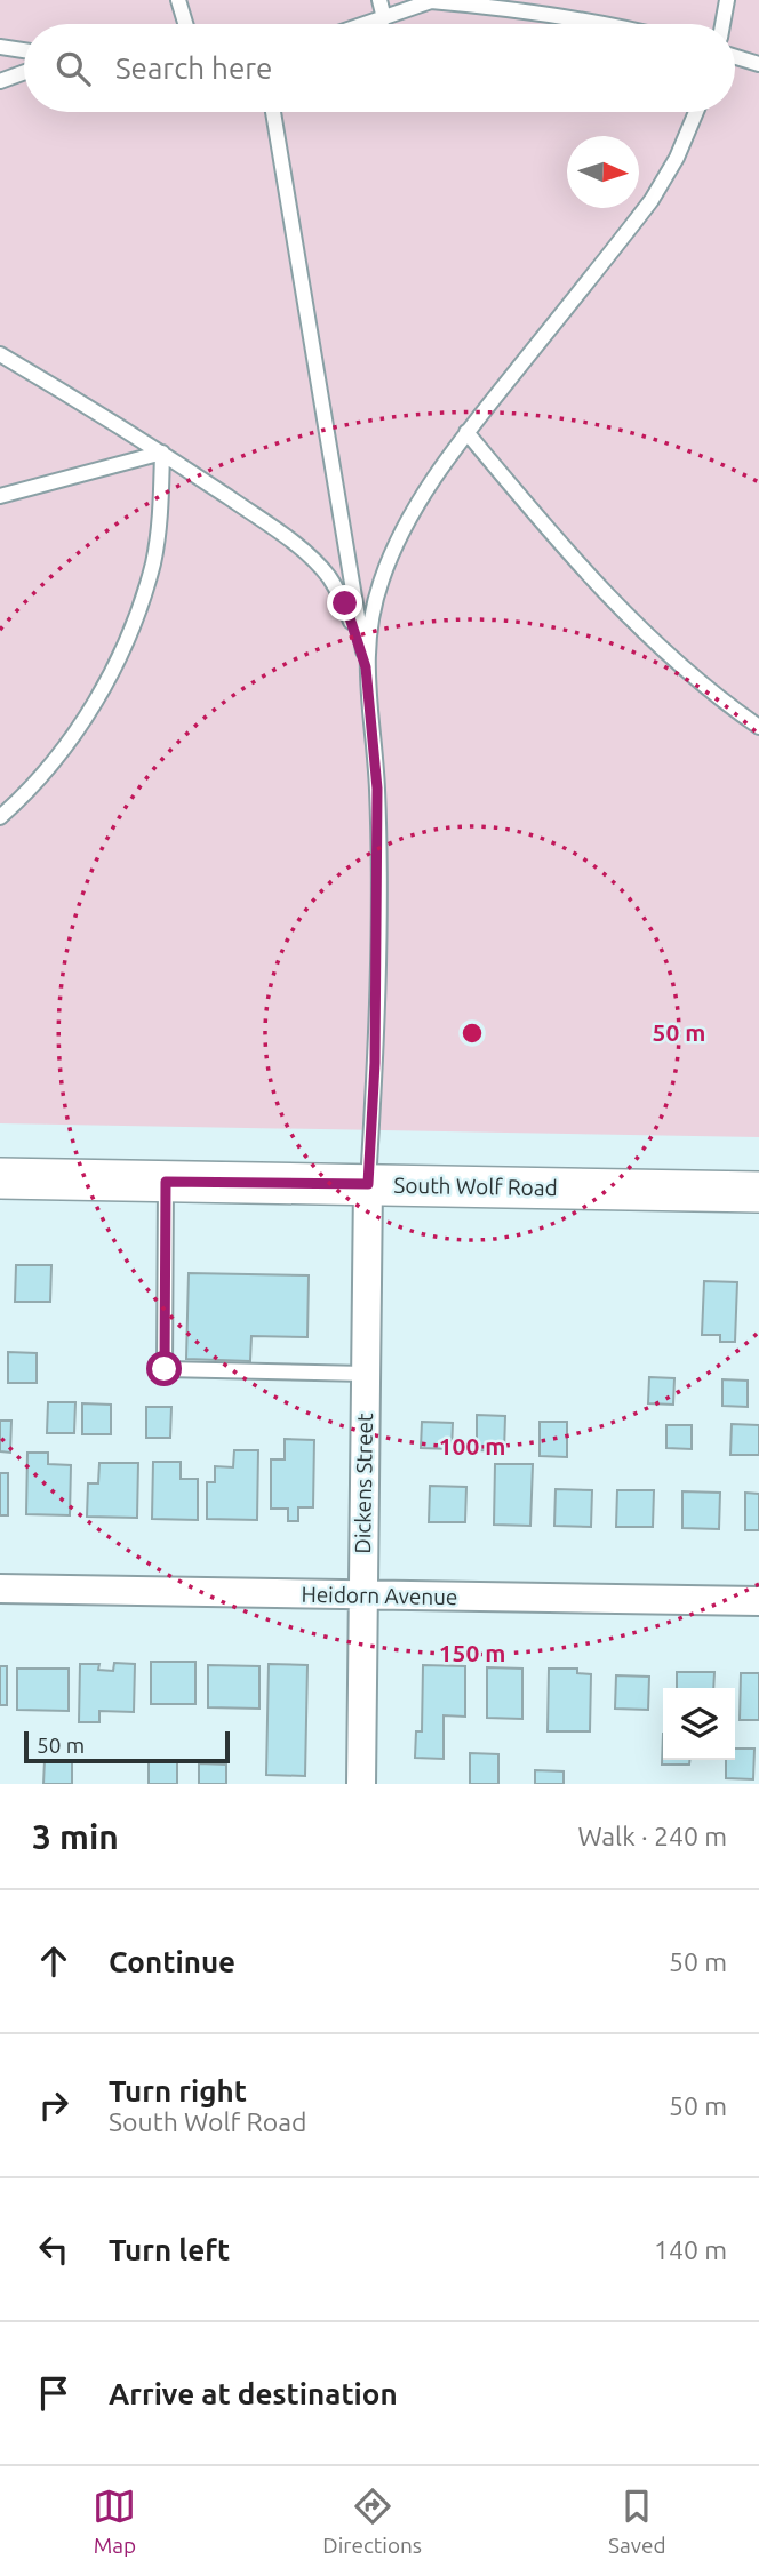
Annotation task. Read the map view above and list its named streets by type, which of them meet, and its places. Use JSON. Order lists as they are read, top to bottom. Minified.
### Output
{"streets":{"main road":["South Wolf Road"],"street":["Dickens Street","Heidorn Avenue"]},"crossings":[["South Wolf Road","Dickens Street"],["Dickens Street","Heidorn Avenue"]],"scale_bar":"50 m","north":"right","page":{"search":"Search here","scale":"50 m","heading":["3 min","Walk · 240 m"],"list":[["Continue","50 m"],["Turn right","South Wolf Road","50 m"],["Turn left","140 m"],"Arrive at destination"],"nav":["Map","Directions","Saved"]},"rings":["50 m","100 m","150 m"]}
